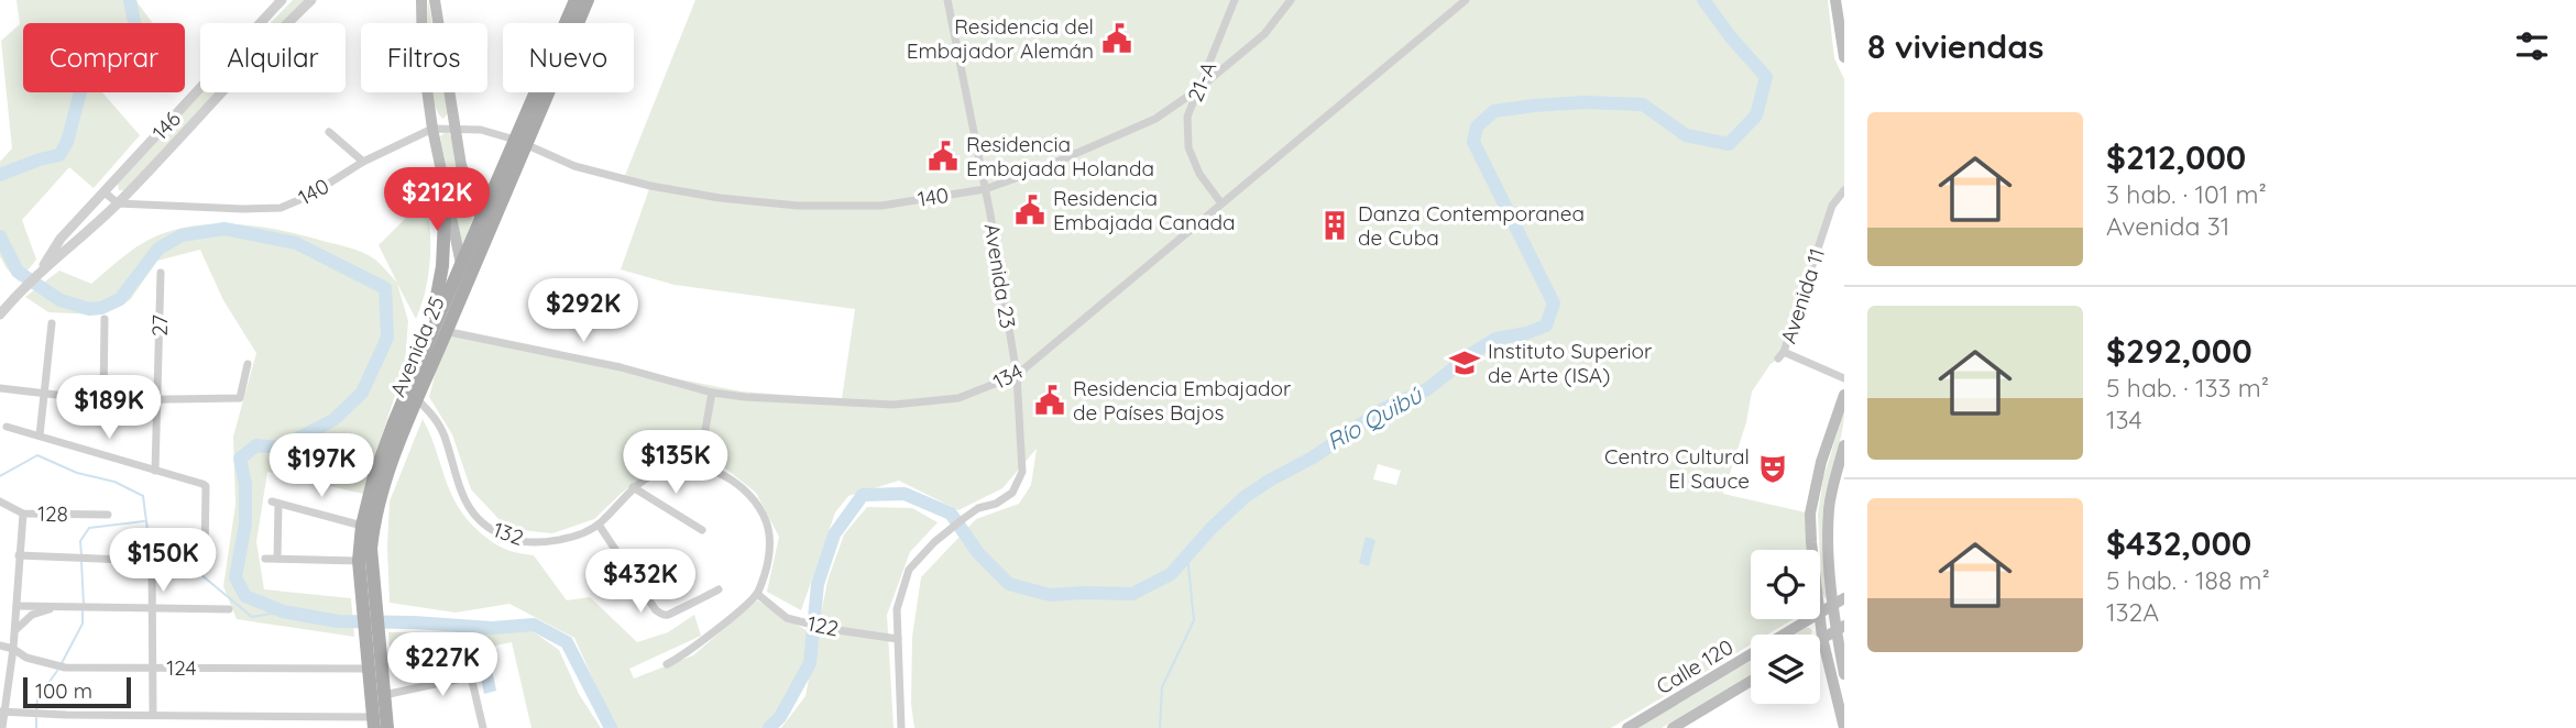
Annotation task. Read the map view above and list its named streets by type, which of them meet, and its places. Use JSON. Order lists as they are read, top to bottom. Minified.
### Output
{"streets":{"main road":["Avenida 25","Calle 120"],"street":["21-A","146","140","Avenida 23","Avenida 11","27","134","128","132","122","124"]},"crossings":[["21-A","140"],["21-A","134"],["146","140"],["140","Avenida 23"],["140","Avenida 25"],["Avenida 23","134"],["Avenida 23","122"],["Avenida 25","134"],["Avenida 25","132"],["Avenida 25","124"]],"water":["Río Quibú"],"places":{"public building":["Residencia del Embajador Alemán","Residencia Embajada Holanda","Residencia Embajada Canada","Residencia Embajador de Países Bajos"],"building":["Danza Contemporanea de Cuba"],"school or university":["Instituto Superior de Arte (ISA)"],"theatre":["Centro Cultural El Sauce"]},"scale_bar":"100 m","page":{"heading":"8 viviendas","chip":["Comprar","Alquilar","Filtros","Nuevo"],"list":[{"name":"$212,000","note":"3 hab. · 101 m² · Avenida 31"},{"name":"$292,000","note":"5 hab. · 133 m² · 134"},{"name":"$432,000","note":"5 hab. · 188 m² · 132A"}],"price":["$212K","$292K","$189K","$135K","$197K","$150K","$432K","$227K"],"scale":"100 m"}}
